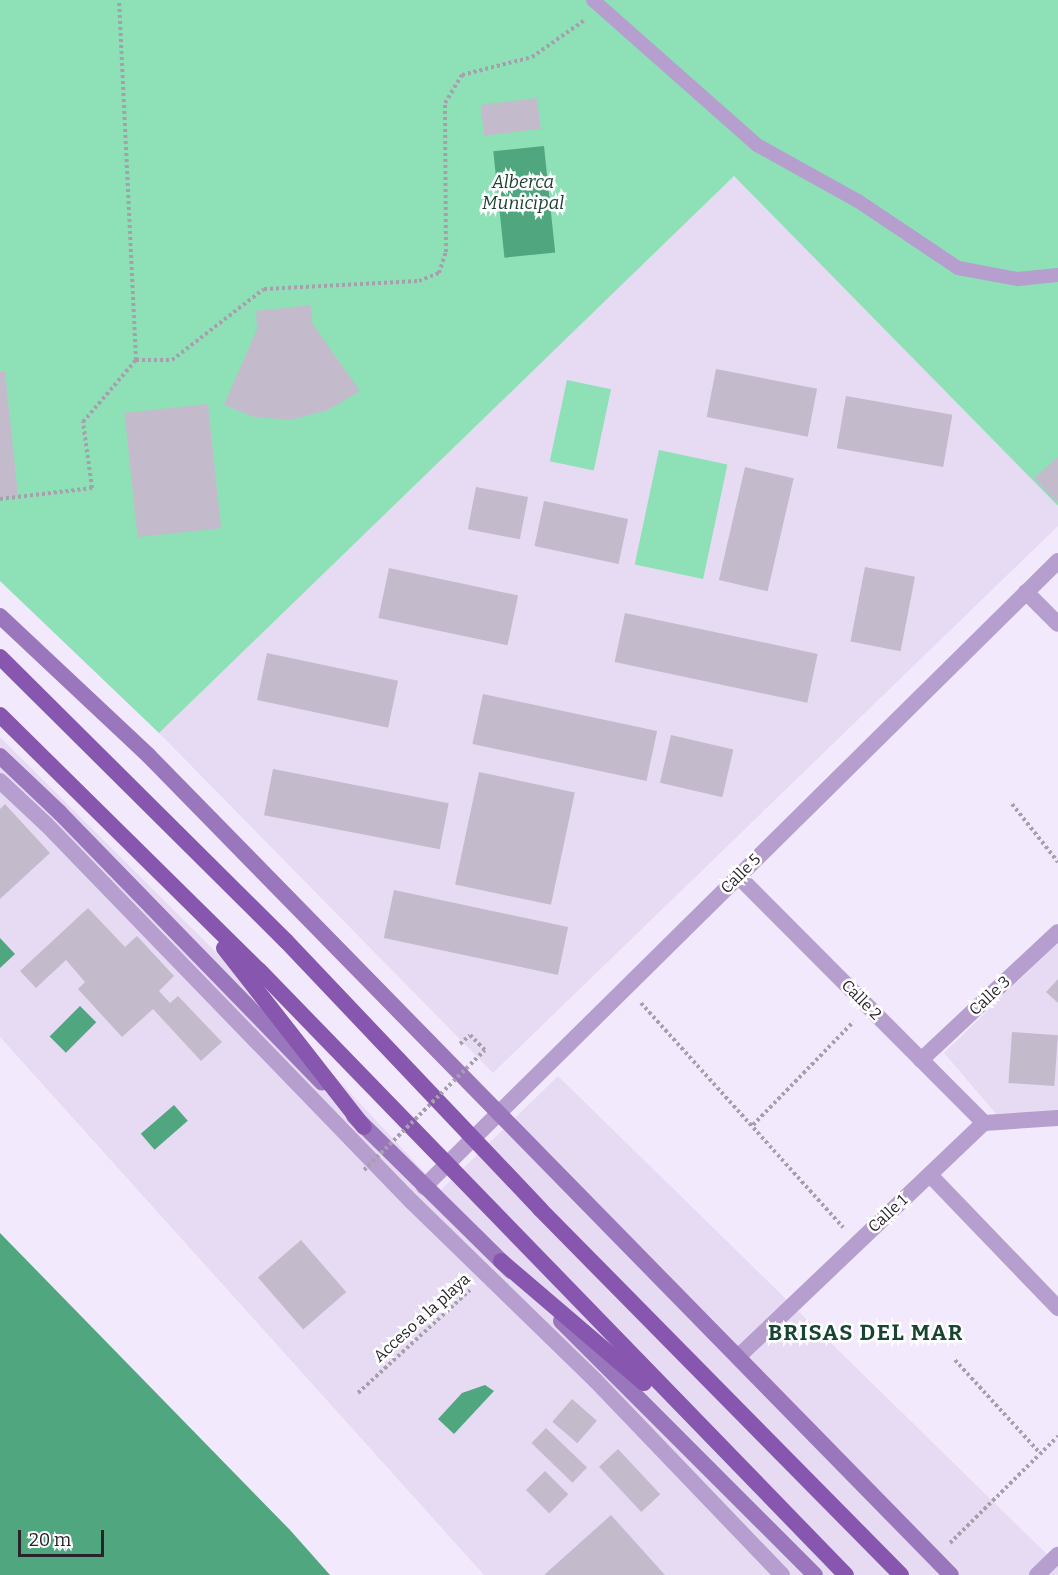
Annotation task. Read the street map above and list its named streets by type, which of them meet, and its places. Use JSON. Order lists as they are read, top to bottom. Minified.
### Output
{"streets":{"street":["Calle 5","Calle 3","Calle 2","Calle 1"],"path":["Acceso a la playa"]},"crossings":[["Calle 5","Calle 2"],["Calle 3","Calle 2"],["Calle 2","Calle 1"]],"districts":["BRISAS DEL MAR"],"water":["Alberca Municipal"],"scale_bar":"20 m"}
